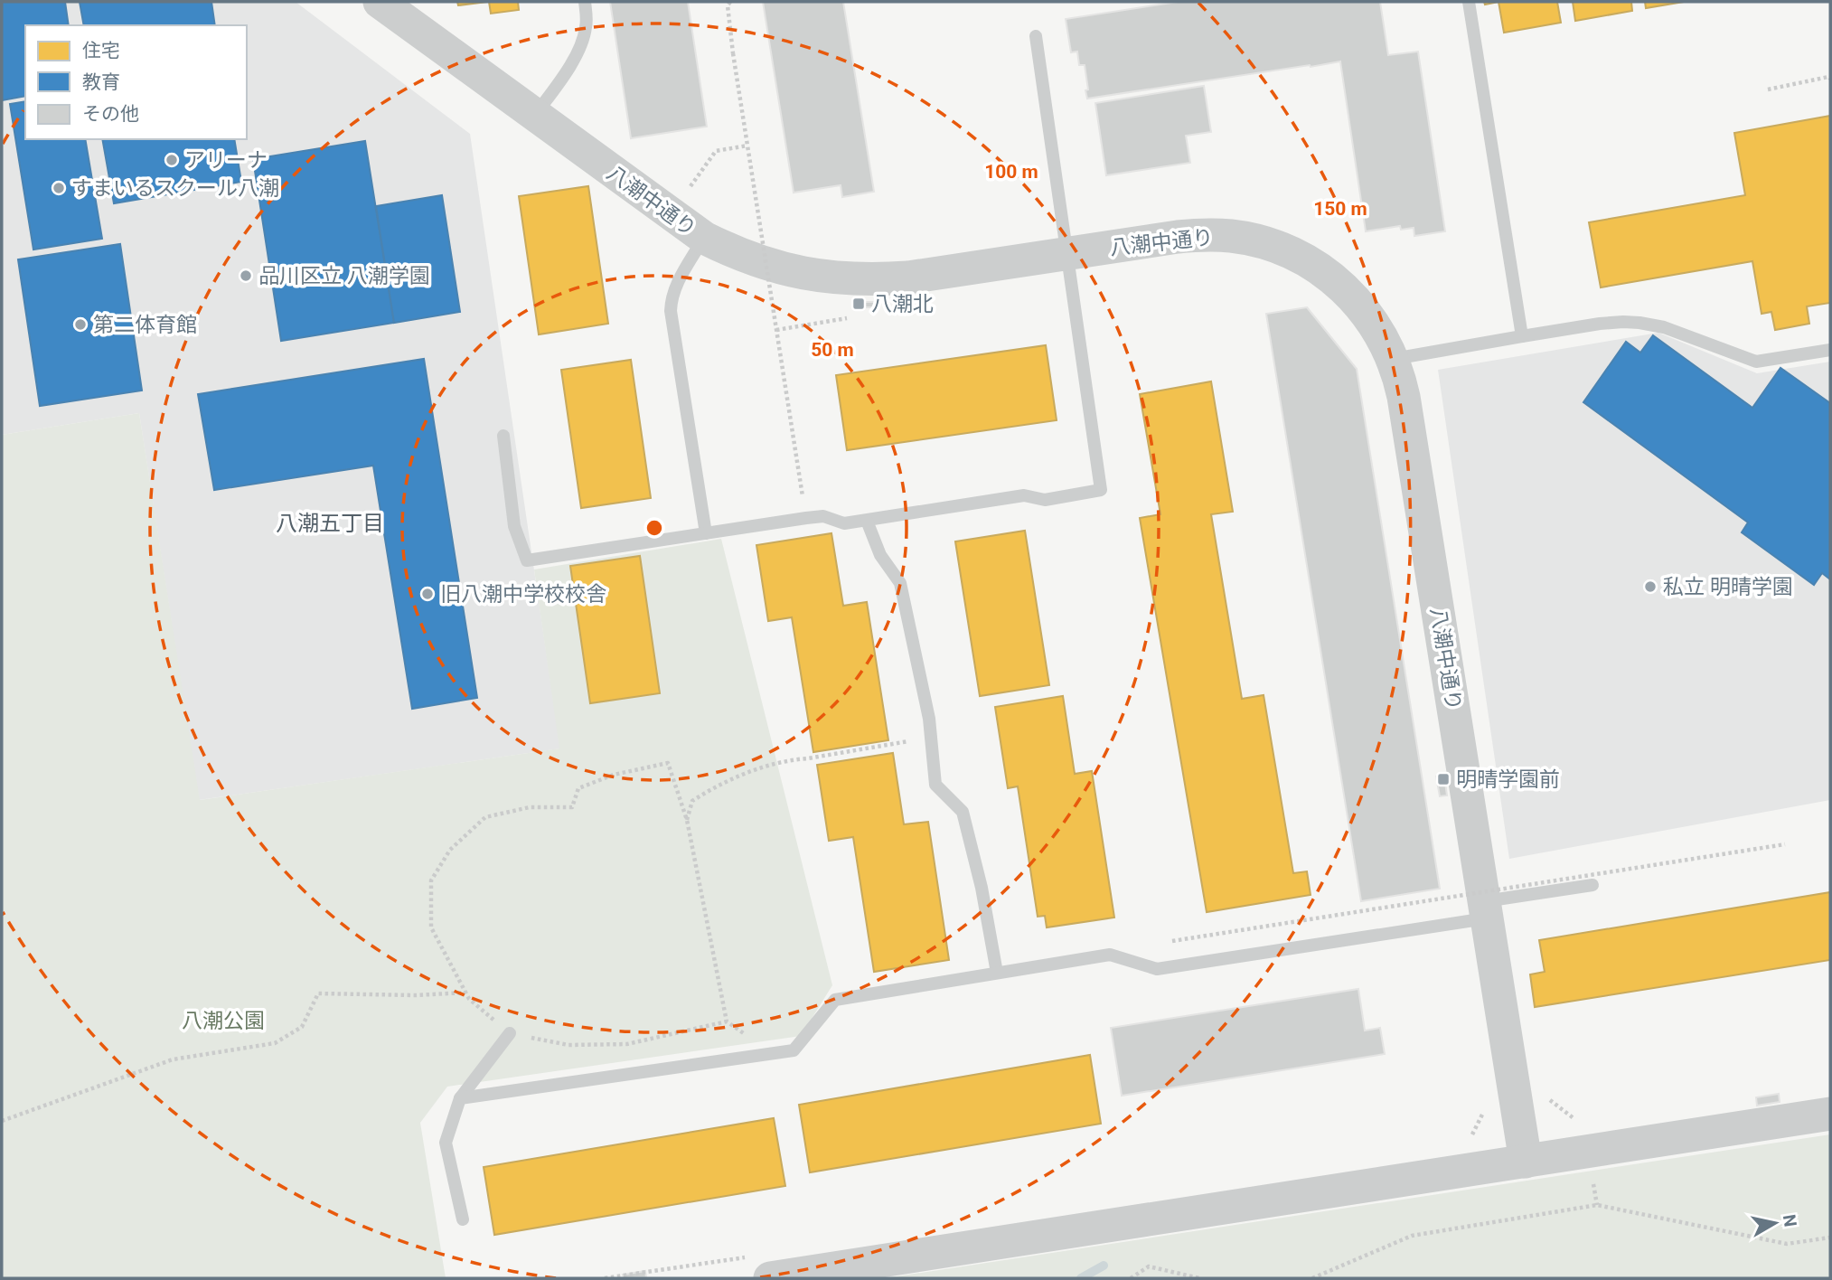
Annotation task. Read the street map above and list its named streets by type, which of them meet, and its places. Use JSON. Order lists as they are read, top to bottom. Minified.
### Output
{"streets":{"street":["八潮中通り"]},"districts":["八潮五丁目"],"parks":["八潮公園"],"places":{"other":["アリーナ","すまいるスクール八潮","品川区立 八潮学園","第二体育館","私立 明晴学園","旧八潮中学校校舎"],"transit":["八潮北","明晴学園前"]},"legend":["住宅","教育","その他"],"north":"right","rings":["100 m","150 m","50 m"]}
